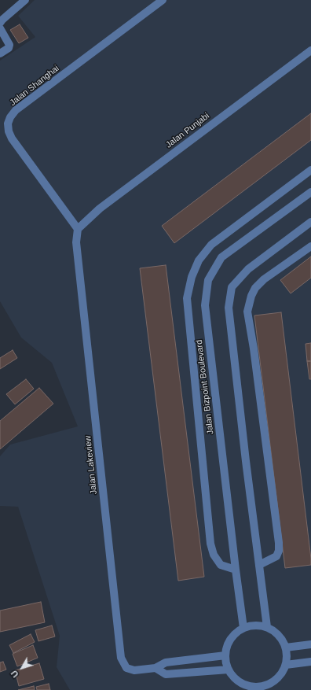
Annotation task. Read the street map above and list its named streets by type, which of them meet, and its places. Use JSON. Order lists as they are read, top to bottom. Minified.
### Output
{"streets":{"street":["Jalan Shanghai","Jalan Punjabi","Jalan Bizpoint Boulevard","Jalan Lakeview"]},"crossings":[["Jalan Shanghai","Jalan Punjabi"],["Jalan Shanghai","Jalan Lakeview"],["Jalan Punjabi","Jalan Lakeview"]],"north":"bottom left"}
